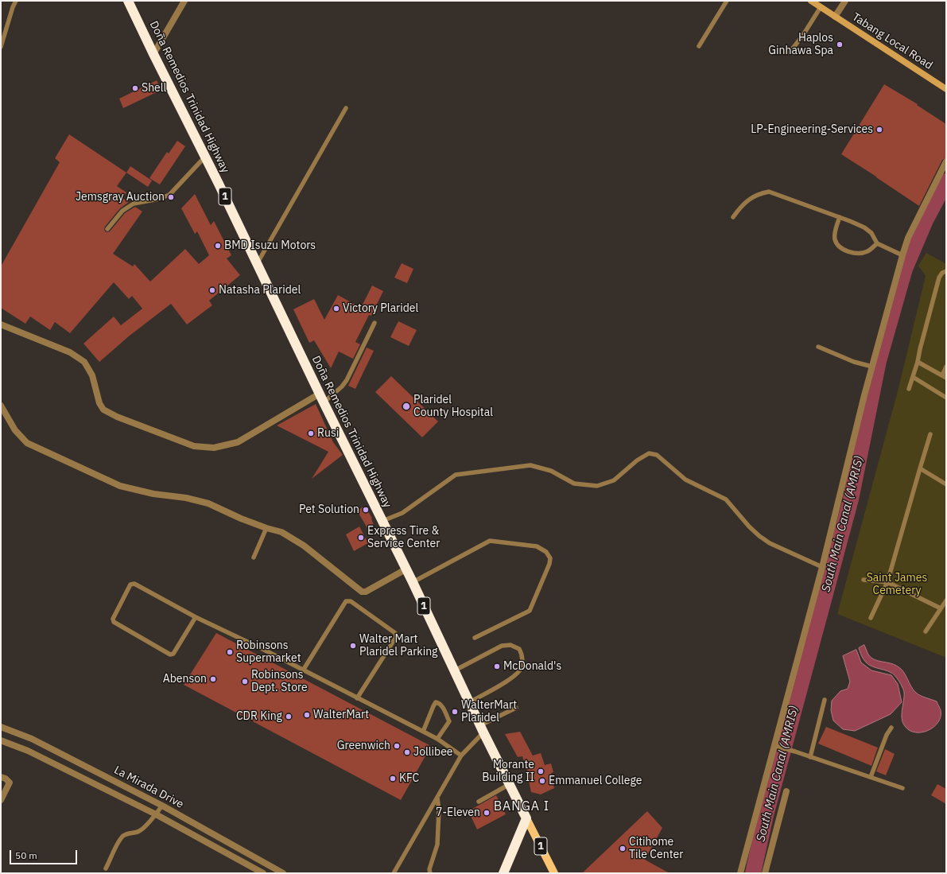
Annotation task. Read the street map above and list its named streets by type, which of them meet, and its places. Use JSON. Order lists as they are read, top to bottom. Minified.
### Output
{"streets":{"highway":["Doña Remedios Trinidad Highway","1"],"street":["Tabang Local Road","La Mirada Drive"]},"districts":["BANGA I"],"water":["South Main Canal (AMRIS)"],"parks":["Saint James Cemetery"],"places":["Haplos Ginhawa Spa","Shell","LP-Engineering-Services","Jemsgray Auction","BMD Isuzu Motors","Natasha Plaridel","Victory Plaridel","Plaridel County Hospital","Rusi","Pet Solution","Express Tire & Service Center","Walter Mart Plaridel Parking","Robinsons Supermarket","McDonald's","Abenson","Robinsons Dept. Store","WalterMart Plaridel","WalterMart","CDR King","Greenwich","Jollibee","Morante Building II","KFC","Emmanuel College","7-Eleven","Citihome Tile Center"],"scale_bar":"50 m"}
